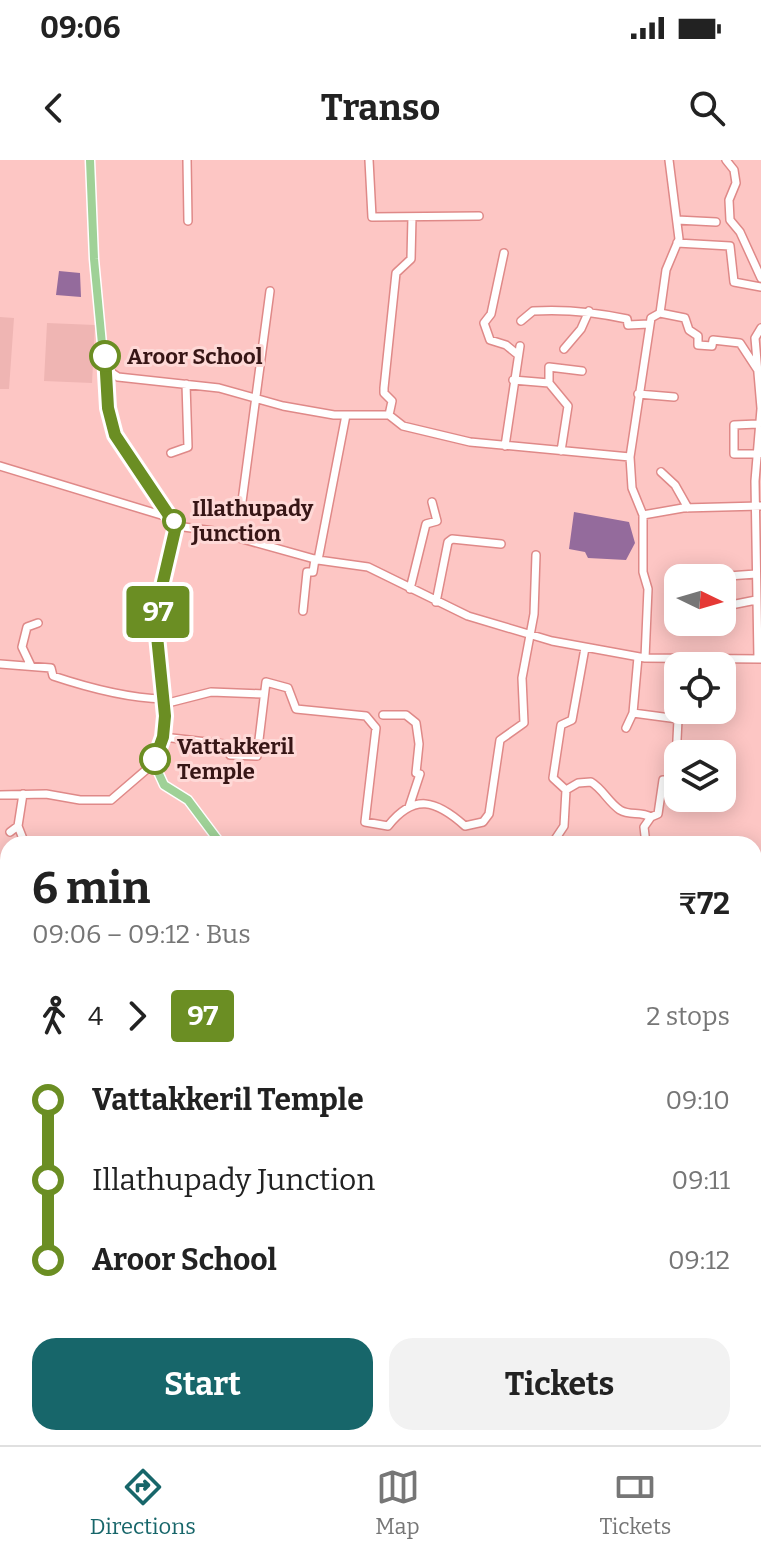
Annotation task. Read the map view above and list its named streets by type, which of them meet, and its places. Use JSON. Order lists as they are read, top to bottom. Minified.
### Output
{"places":["Aroor School","Illathupady Junction","Vattakkeril Temple"],"lines":["bus line 97"],"north":"right","page":{"status":"09:06","header":"Transo","on_map":"97","heading":["6 min","09:06 – 09:12 · Bus","₹72"],"legs":["4","97","2 stops"],"list":[{"name":"Vattakkeril Temple","value":"09:10"},{"name":"Illathupady Junction","value":"09:11"},{"name":"Aroor School","value":"09:12"}],"buttons":["Start","Tickets"],"tabs":["Directions","Map","Tickets"]}}
